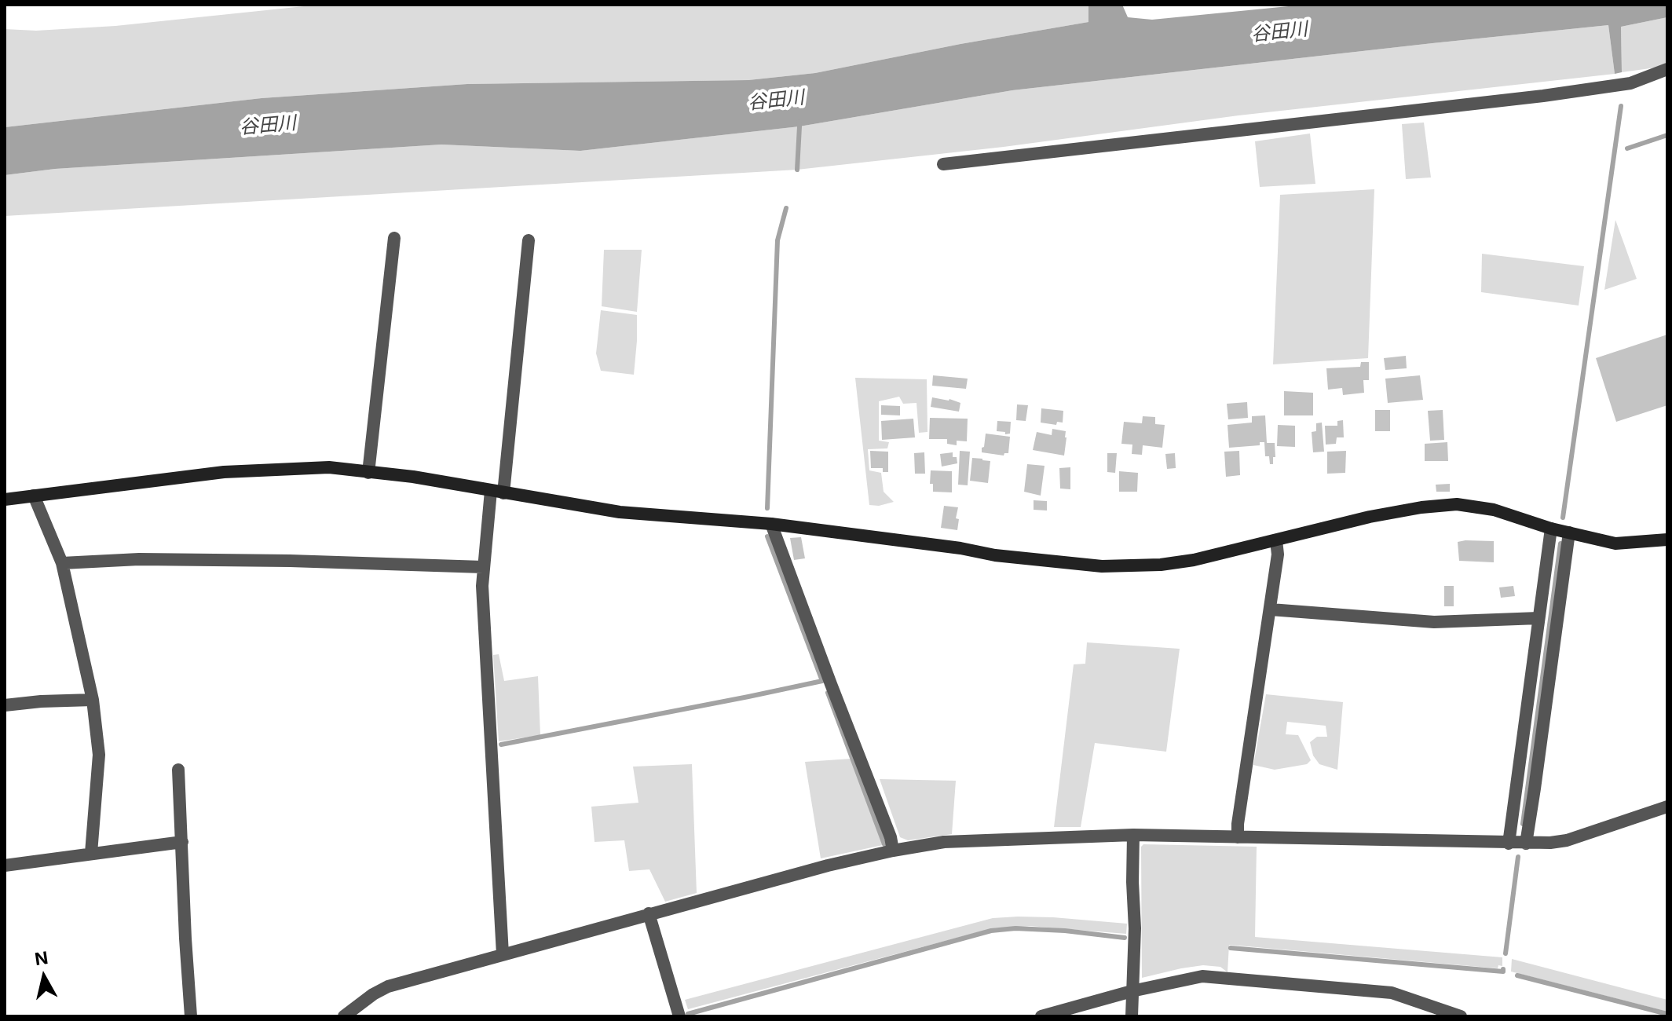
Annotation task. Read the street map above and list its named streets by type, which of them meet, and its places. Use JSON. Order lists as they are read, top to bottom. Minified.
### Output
{"water":["谷田川"],"north":"top"}
